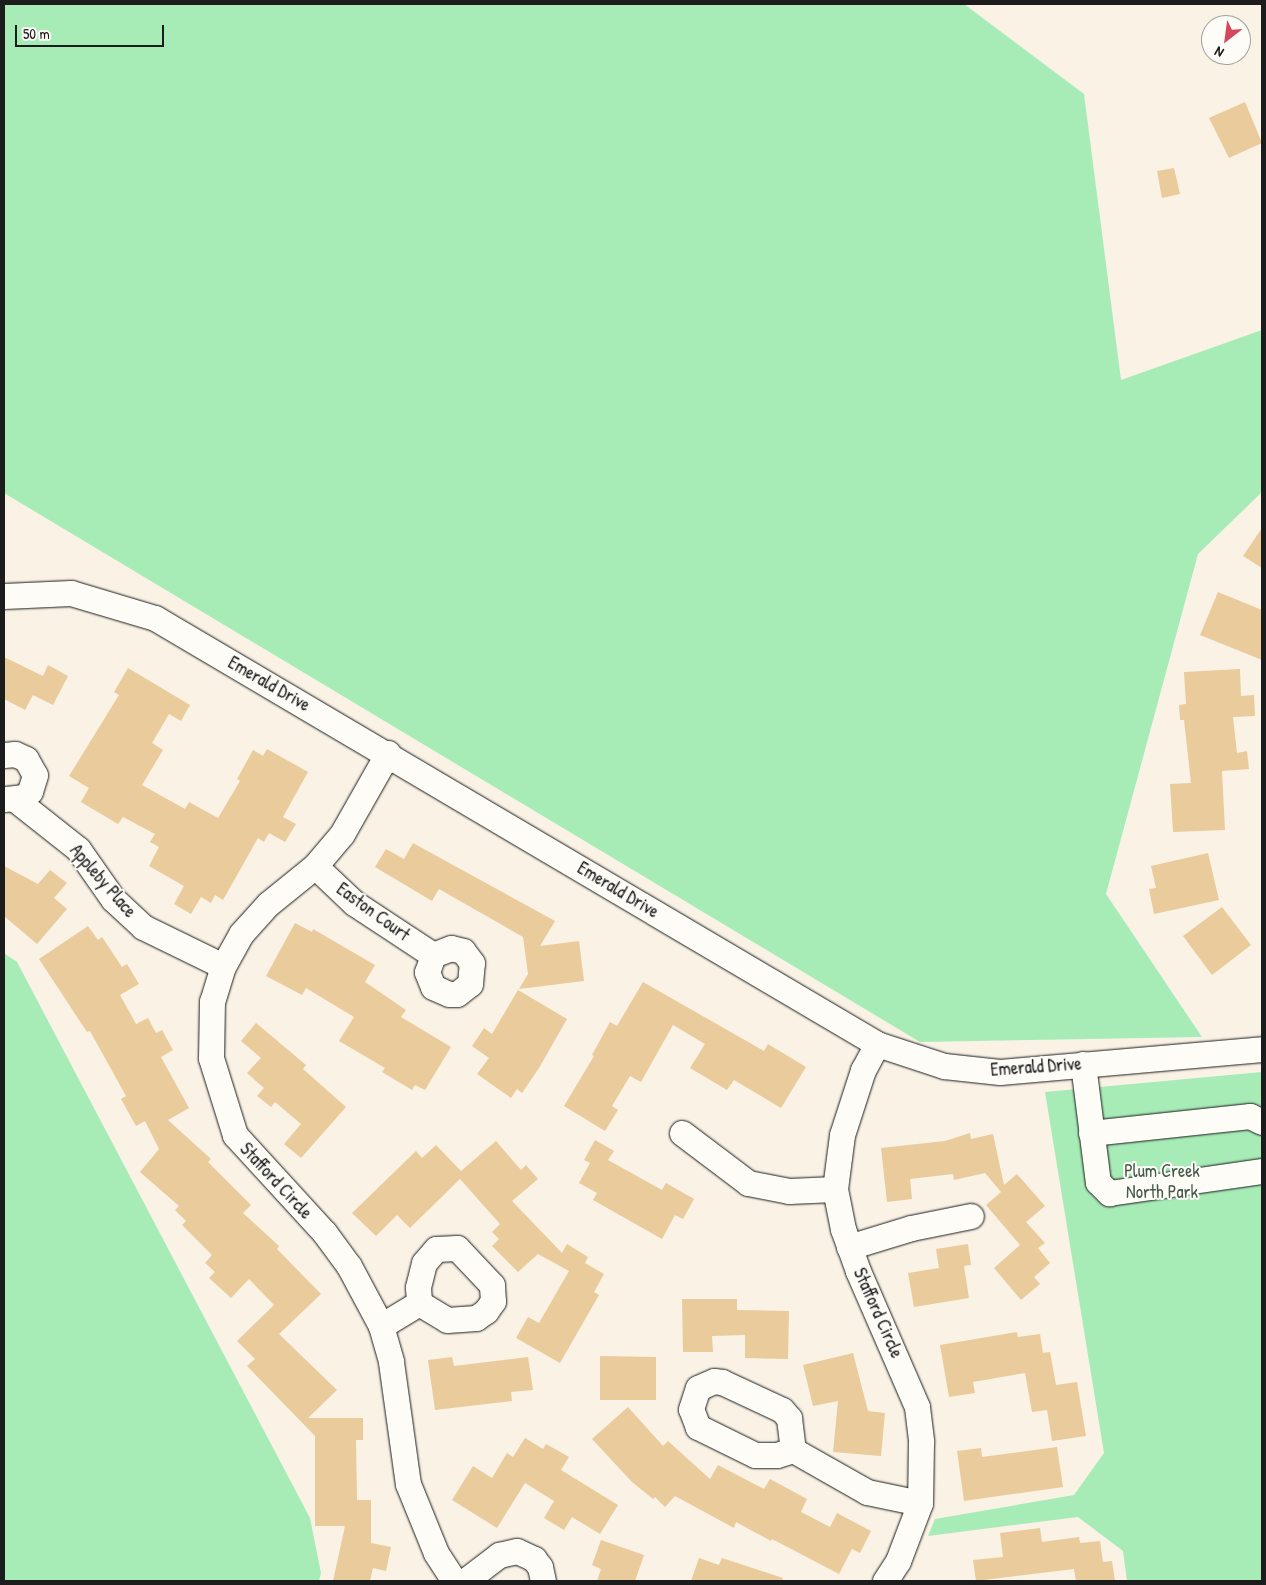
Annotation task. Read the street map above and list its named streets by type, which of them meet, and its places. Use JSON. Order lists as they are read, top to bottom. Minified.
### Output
{"streets":{"street":["Emerald Drive","Appleby Place","Easton Court","Stafford Circle"]},"crossings":[["Emerald Drive","Stafford Circle"],["Appleby Place","Stafford Circle"],["Easton Court","Stafford Circle"]],"parks":["Plum Creek North Park"],"scale_bar":"50 m","north":"bottom left"}
